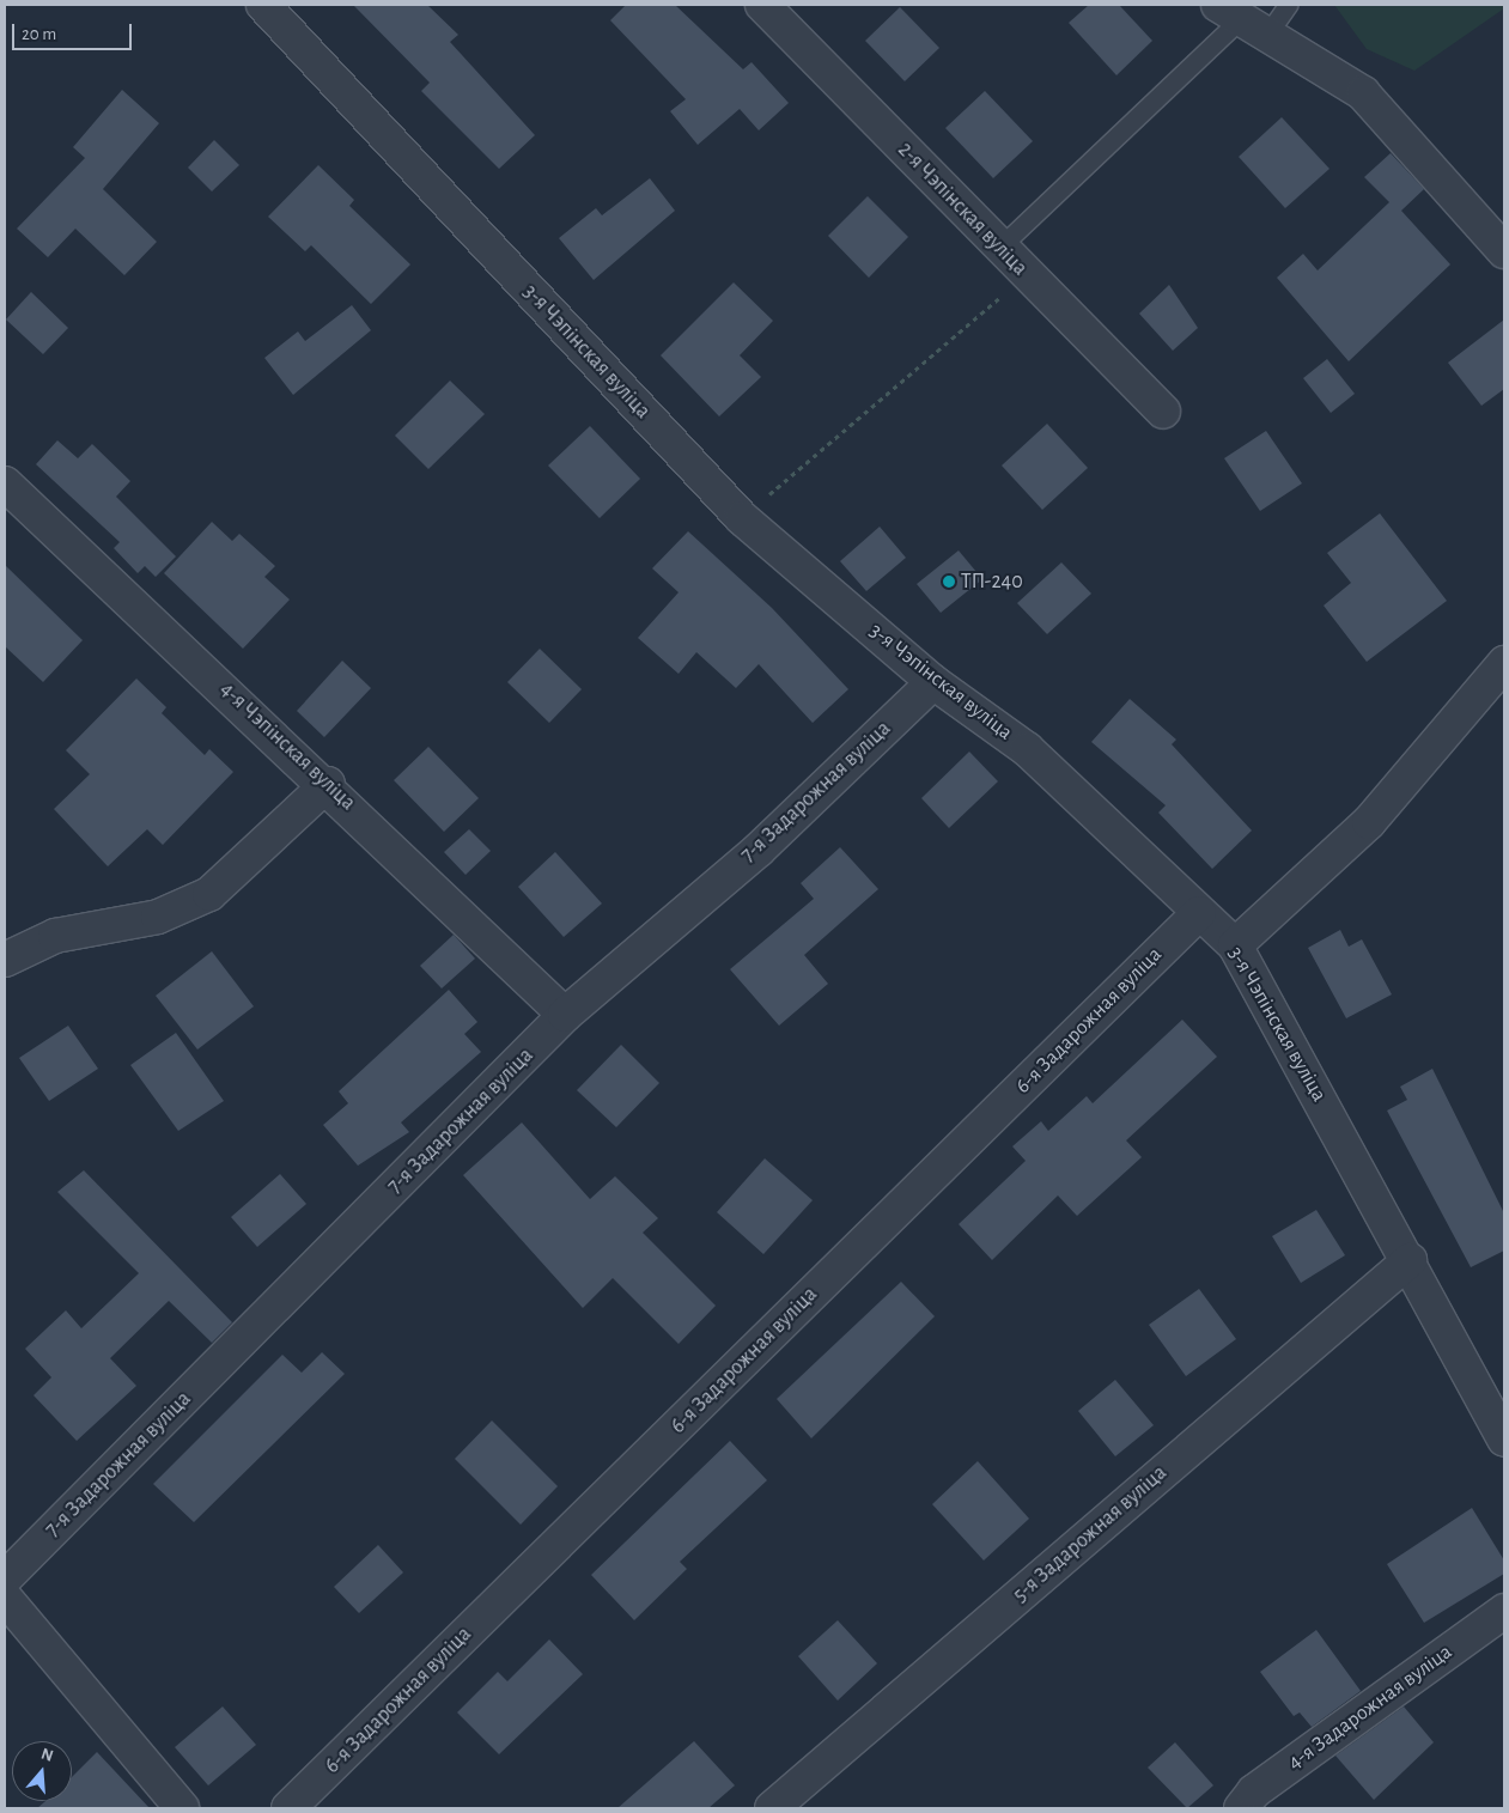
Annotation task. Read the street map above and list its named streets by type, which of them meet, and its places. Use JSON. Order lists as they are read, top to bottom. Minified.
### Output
{"streets":{"street":["2-я Чэпінская вуліца","3-я Чэпінская вуліца","4-я Чэпінская вуліца","7-я Задарожная вуліца","6-я Задарожная вуліца","5-я Задарожная вуліца","4-я Задарожная вуліца"]},"crossings":[["3-я Чэпінская вуліца","7-я Задарожная вуліца"],["3-я Чэпінская вуліца","6-я Задарожная вуліца"],["3-я Чэпінская вуліца","5-я Задарожная вуліца"],["4-я Чэпінская вуліца","7-я Задарожная вуліца"]],"places":["ТП-240"],"scale_bar":"20 m","north":"top"}
